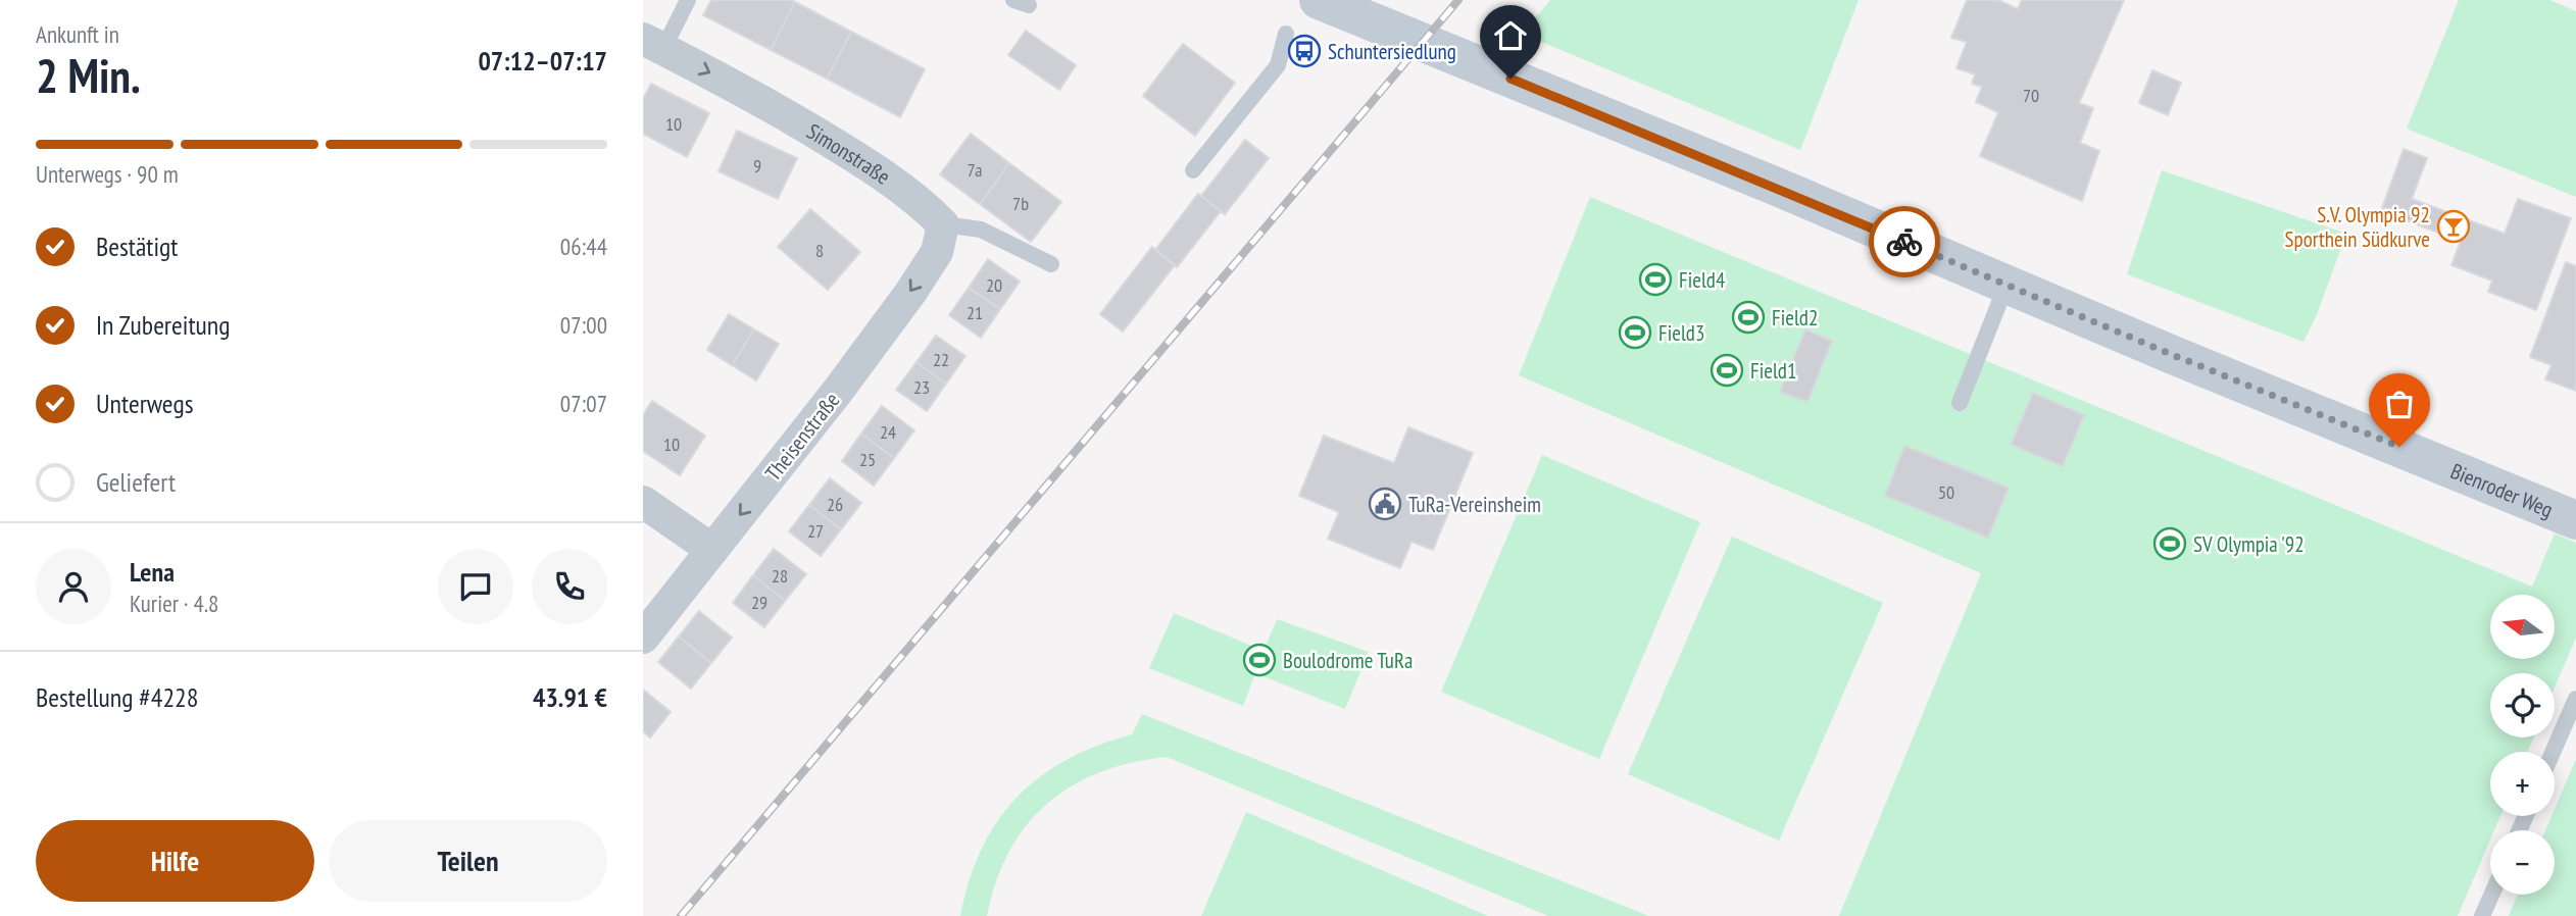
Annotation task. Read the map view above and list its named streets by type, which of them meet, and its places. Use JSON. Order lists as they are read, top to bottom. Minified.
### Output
{"streets":{"main road":["Bienroder Weg"],"street":["Simonstraße","Theisenstraße"]},"crossings":[["Simonstraße","Theisenstraße"]],"one_way":["Simonstraße","Theisenstraße"],"places":{"bus stop":["Schuntersiedlung"],"bar":["S.V. Olympia 92 Sporthein Südkurve"],"sports":["Field4","Field2","Field3","Field1","SV Olympia '92","Boulodrome TuRa"],"public building":["TuRa-Vereinsheim"]},"house_numbers":["70","10","9","7a","7b","8","20","21","22","23","24","10","25","50","26","27","28","29"],"north":"left","page":{"heading":["2 Min.","Ankunft in","07:12–07:17"],"panel":["Lena","Kurier · 4.8","Bestellung #4228","43.91 €"],"bar":"Unterwegs · 90 m","list":[["Bestätigt","06:44"],["In Zubereitung","07:00"],["Unterwegs","07:07"],"Geliefert"],"map_buttons":["+","−"],"buttons":["Hilfe","Teilen"]}}
